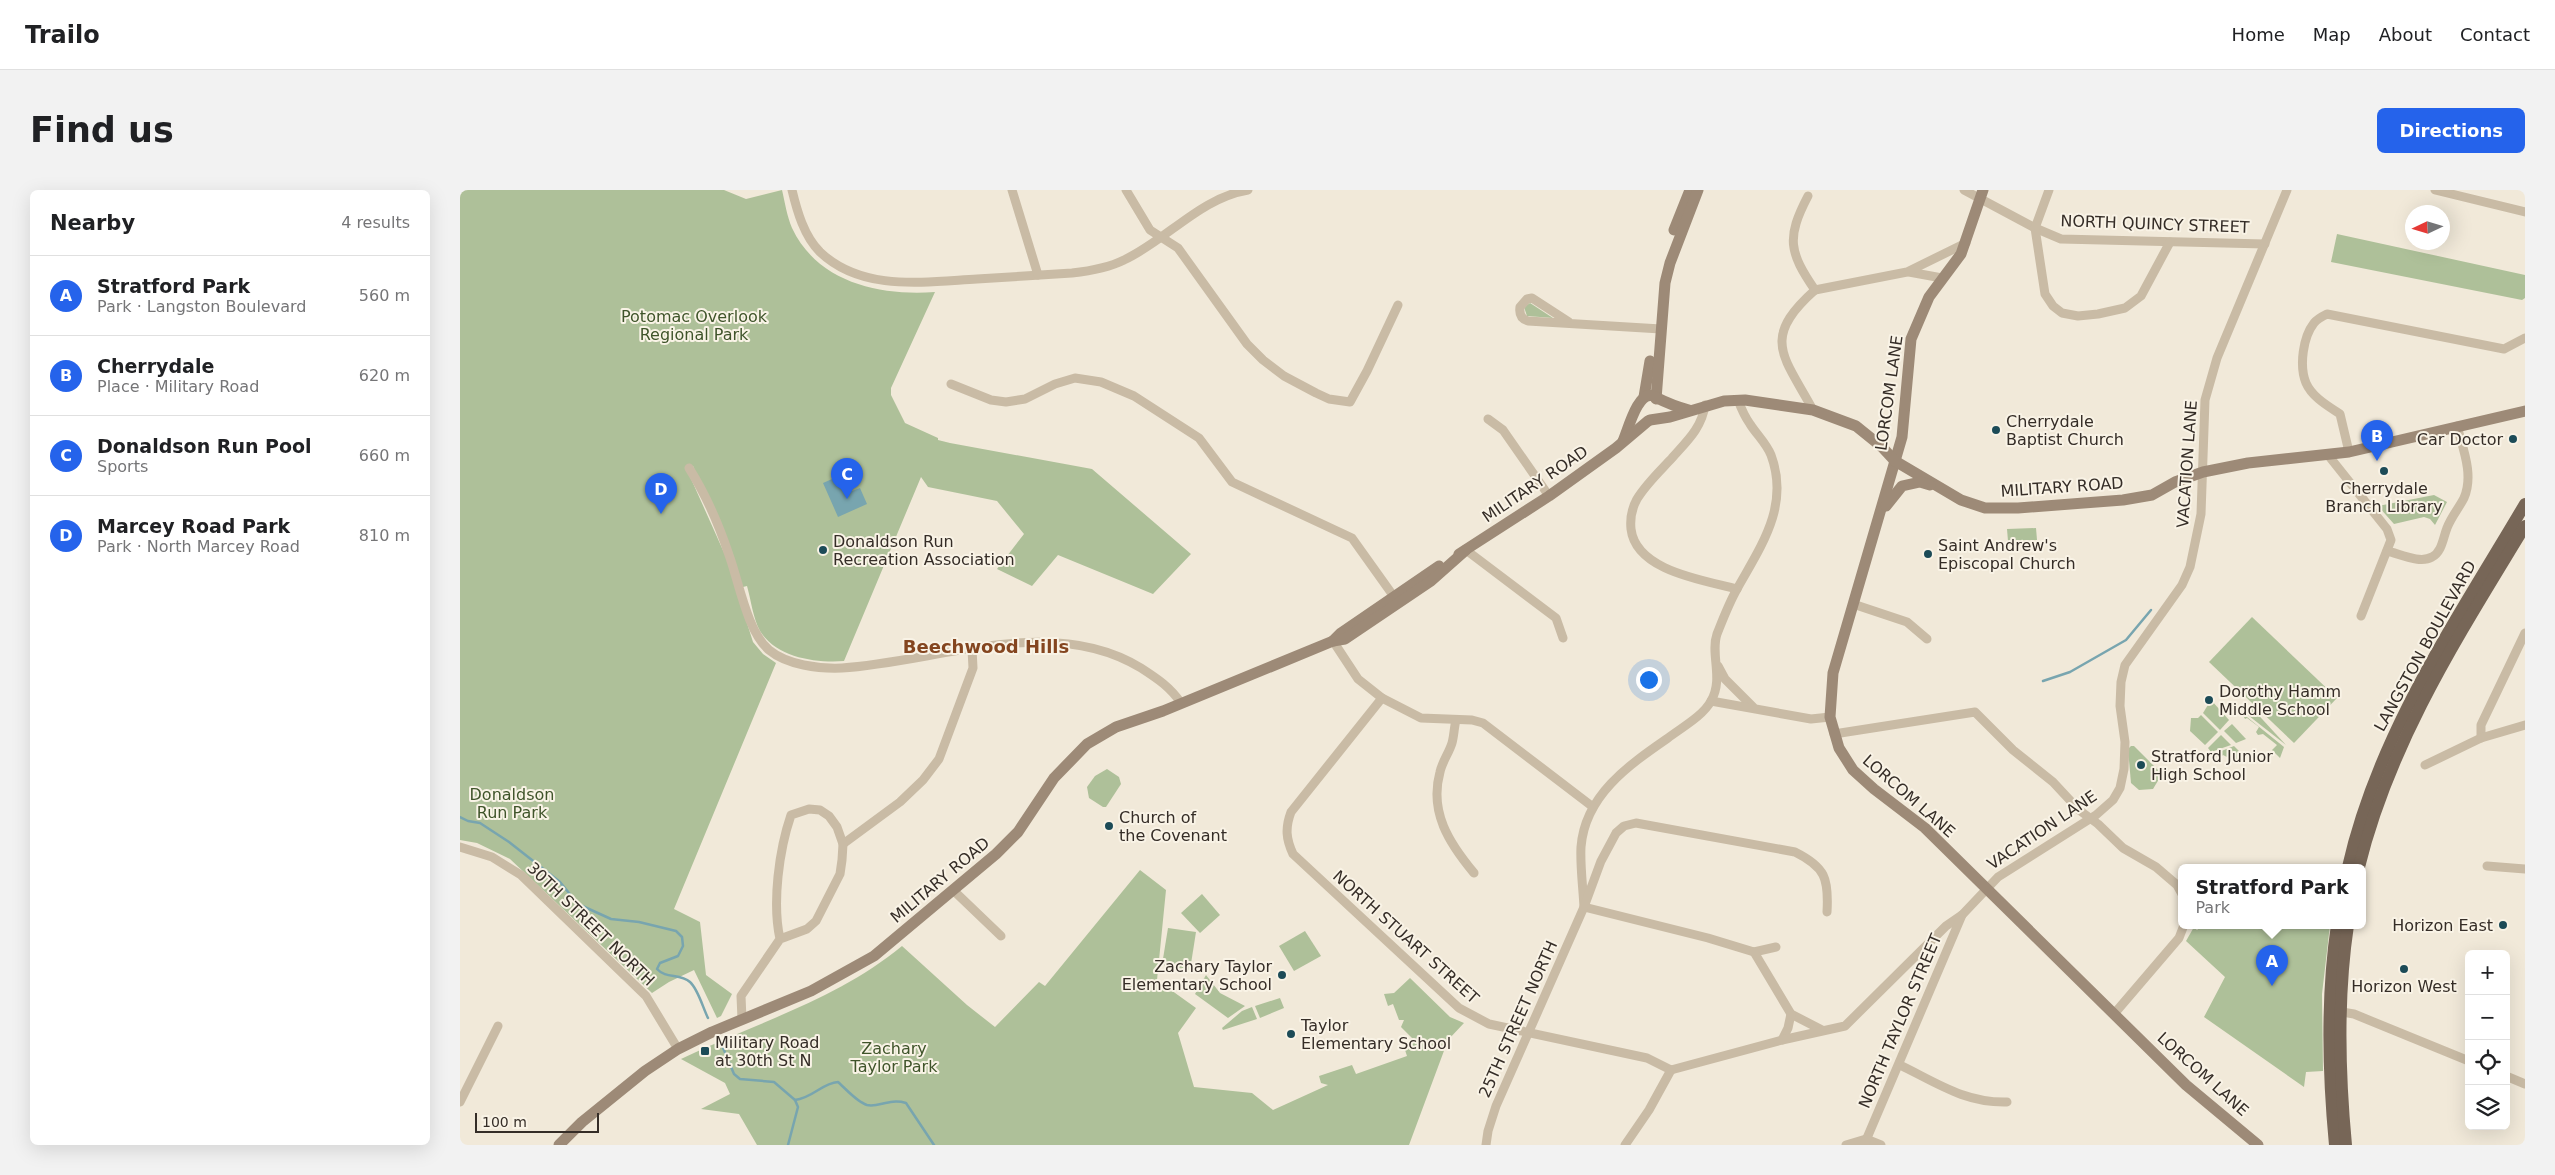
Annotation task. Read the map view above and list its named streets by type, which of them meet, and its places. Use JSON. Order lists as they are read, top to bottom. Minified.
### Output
{"streets":{"main road":["LORCOM LANE","MILITARY ROAD","LANGSTON BOULEVARD"],"street":["NORTH QUINCY STREET","VACATION LANE","30TH STREET NORTH","NORTH STUART STREET","25TH STREET NORTH","NORTH TAYLOR STREET"]},"crossings":[["NORTH QUINCY STREET","LORCOM LANE"],["NORTH QUINCY STREET","VACATION LANE"],["LORCOM LANE","VACATION LANE"],["LORCOM LANE","MILITARY ROAD"],["VACATION LANE","MILITARY ROAD"],["VACATION LANE","NORTH STUART STREET"],["VACATION LANE","NORTH TAYLOR STREET"],["MILITARY ROAD","30TH STREET NORTH"],["NORTH STUART STREET","25TH STREET NORTH"]],"districts":["Beechwood Hills"],"parks":["Potomac Overlook Regional Park","Donaldson Run Park","Zachary Taylor Park"],"places":{"other":["Cherrydale Baptist Church","Car Doctor","Cherrydale Branch Library","Donaldson Run Recreation Association","Saint Andrew's Episcopal Church","Dorothy Hamm Middle School","Stratford Junior High School","Church of the Covenant","Horizon East","Horizon West","Zachary Taylor Elementary School","Taylor Elementary School"],"transit":["Military Road at 30th St N"]},"scale_bar":"100 m","north":"left","page":{"header":"Trailo","nav":["Home","Map","About","Contact"],"buttons":"Directions","title":"Find us","heading":["Nearby","4 results"],"list":[{"mark":"A","name":"Stratford Park","note":"Park · Langston Boulevard","value":"560 m"},{"mark":"B","name":"Cherrydale","note":"Place · Military Road","value":"620 m"},{"mark":"C","name":"Donaldson Run Pool","note":"Sports","value":"660 m"},{"mark":"D","name":"Marcey Road Park","note":"Park · North Marcey Road","value":"810 m"}],"pins":["B","C","D","A"],"popup":["Stratford Park","Park"],"map_buttons":["+","−"],"scale":"100 m"}}
